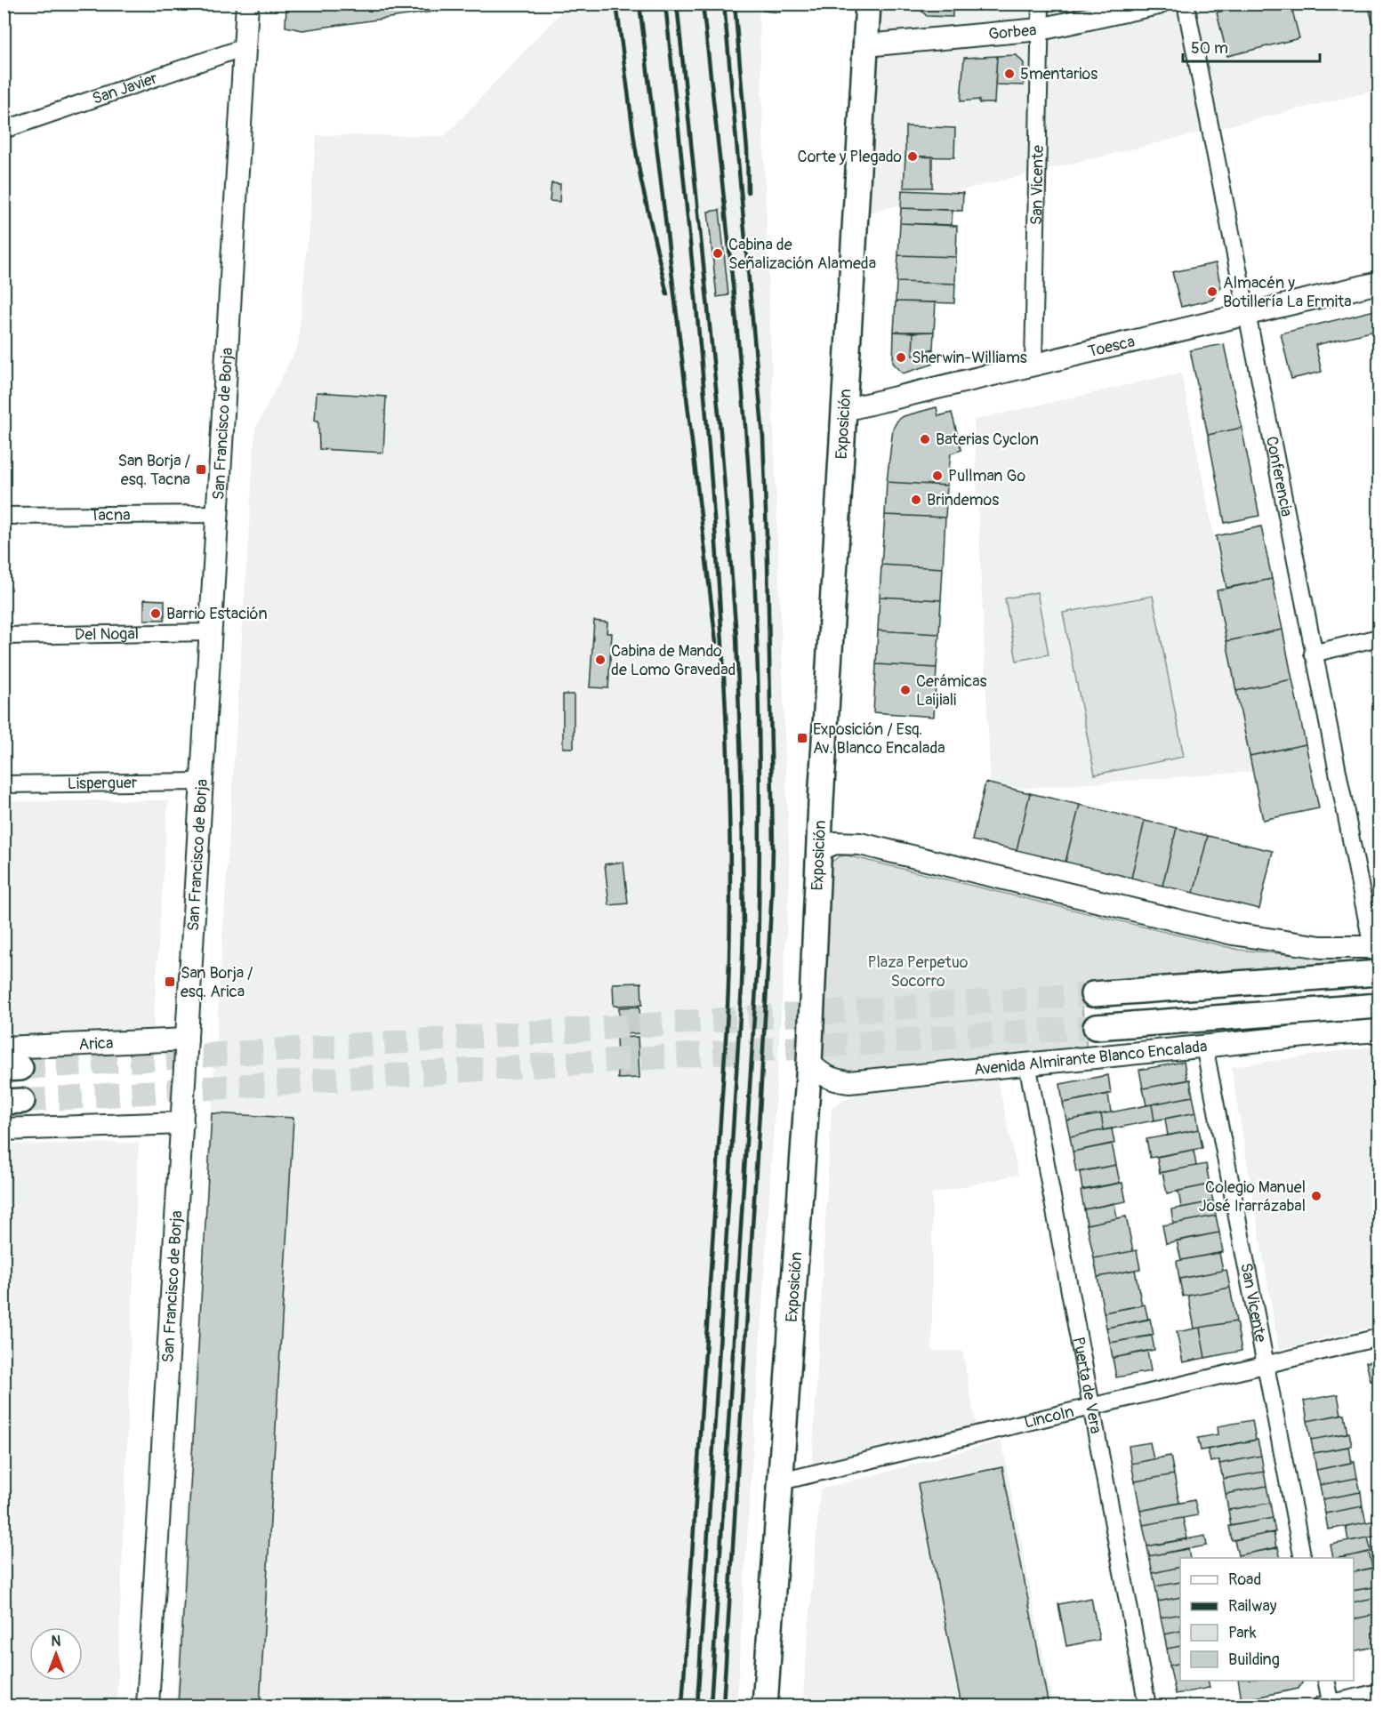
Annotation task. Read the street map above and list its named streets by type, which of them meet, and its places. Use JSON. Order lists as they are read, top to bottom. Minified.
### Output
{"streets":{"main road":["Exposición","Avenida Almirante Blanco Encalada"],"street":["Gorbea","San Javier","San Vicente","Toesca","San Francisco de Borja","Conferencia","Tacna","Del Nogal","Lisperguer","Arica","Puerta de Vera","Lincoln"]},"crossings":[["Gorbea","San Vicente"],["Gorbea","Exposición"],["San Javier","San Francisco de Borja"],["San Vicente","Toesca"],["San Vicente","Avenida Almirante Blanco Encalada"],["San Vicente","Lincoln"],["Toesca","Exposición"],["Toesca","Conferencia"],["San Francisco de Borja","Tacna"],["San Francisco de Borja","Del Nogal"],["San Francisco de Borja","Lisperguer"],["San Francisco de Borja","Arica"],["Exposición","Avenida Almirante Blanco Encalada"],["Exposición","Lincoln"],["Avenida Almirante Blanco Encalada","Puerta de Vera"],["Puerta de Vera","Lincoln"]],"parks":["Plaza Perpetuo Socorro"],"places":{"other":["5mentarios","Corte y Plegado","Cabina de Señalización Alameda","Almacén y Botillería La Ermita","Sherwin-Williams","Baterias Cyclon","Pullman Go","Brindemos","Barrio Estación","Cabina de Mando de Lomo Gravedad","Cerámicas Laijiali","Colegio Manuel José Irarrázabal"],"transit":["San Borja / esq. Tacna","Exposición / Esq. Av. Blanco Encalada","San Borja / esq. Arica"]},"legend":["Road","Railway","Park","Building"],"scale_bar":"50 m","north":"top"}
